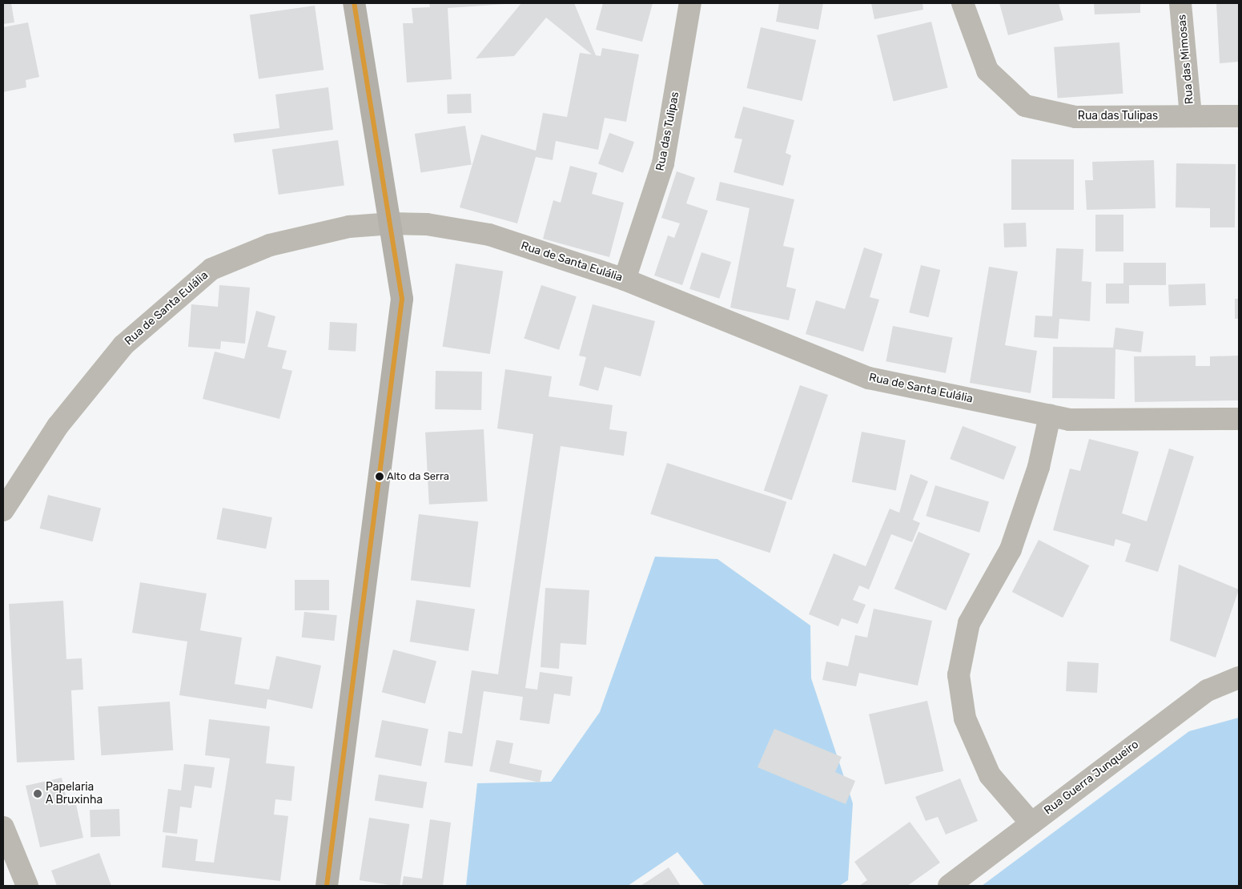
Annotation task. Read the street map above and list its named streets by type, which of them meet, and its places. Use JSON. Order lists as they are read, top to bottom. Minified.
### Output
{"streets":{"street":["Rua das Mimosas","Rua das Tulipas","Rua de Santa Eulália","Rua Guerra Junqueiro"]},"crossings":[["Rua das Mimosas","Rua das Tulipas"],["Rua das Tulipas","Rua de Santa Eulália"]],"places":["Alto da Serra","Papelaria A Bruxinha"]}
